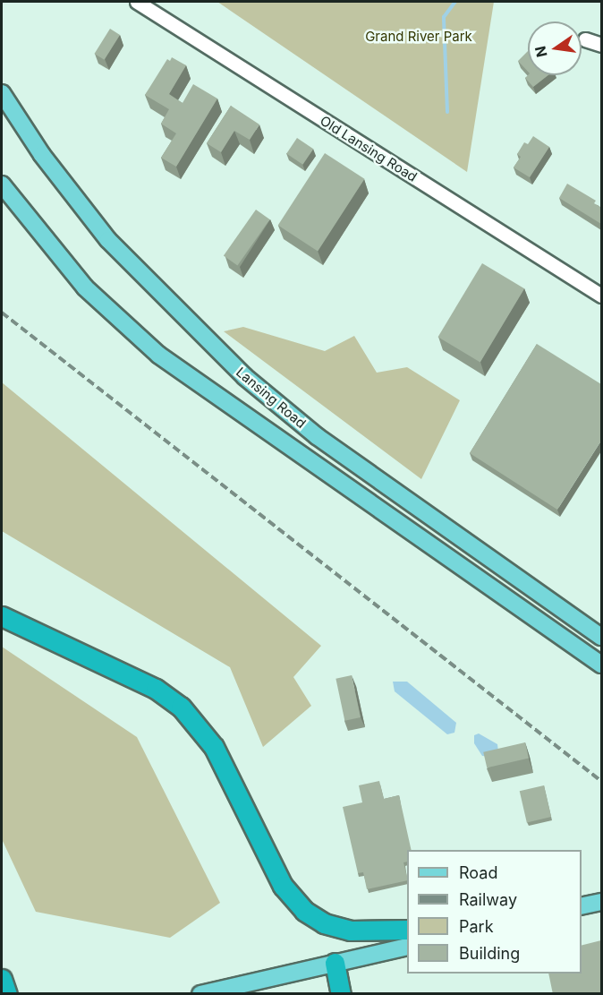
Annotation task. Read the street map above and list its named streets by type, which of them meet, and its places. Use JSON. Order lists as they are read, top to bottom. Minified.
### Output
{"streets":{"main road":["Lansing Road"],"street":["Old Lansing Road"]},"parks":["Grand River Park"],"legend":["Road","Railway","Park","Building"],"north":"left"}
